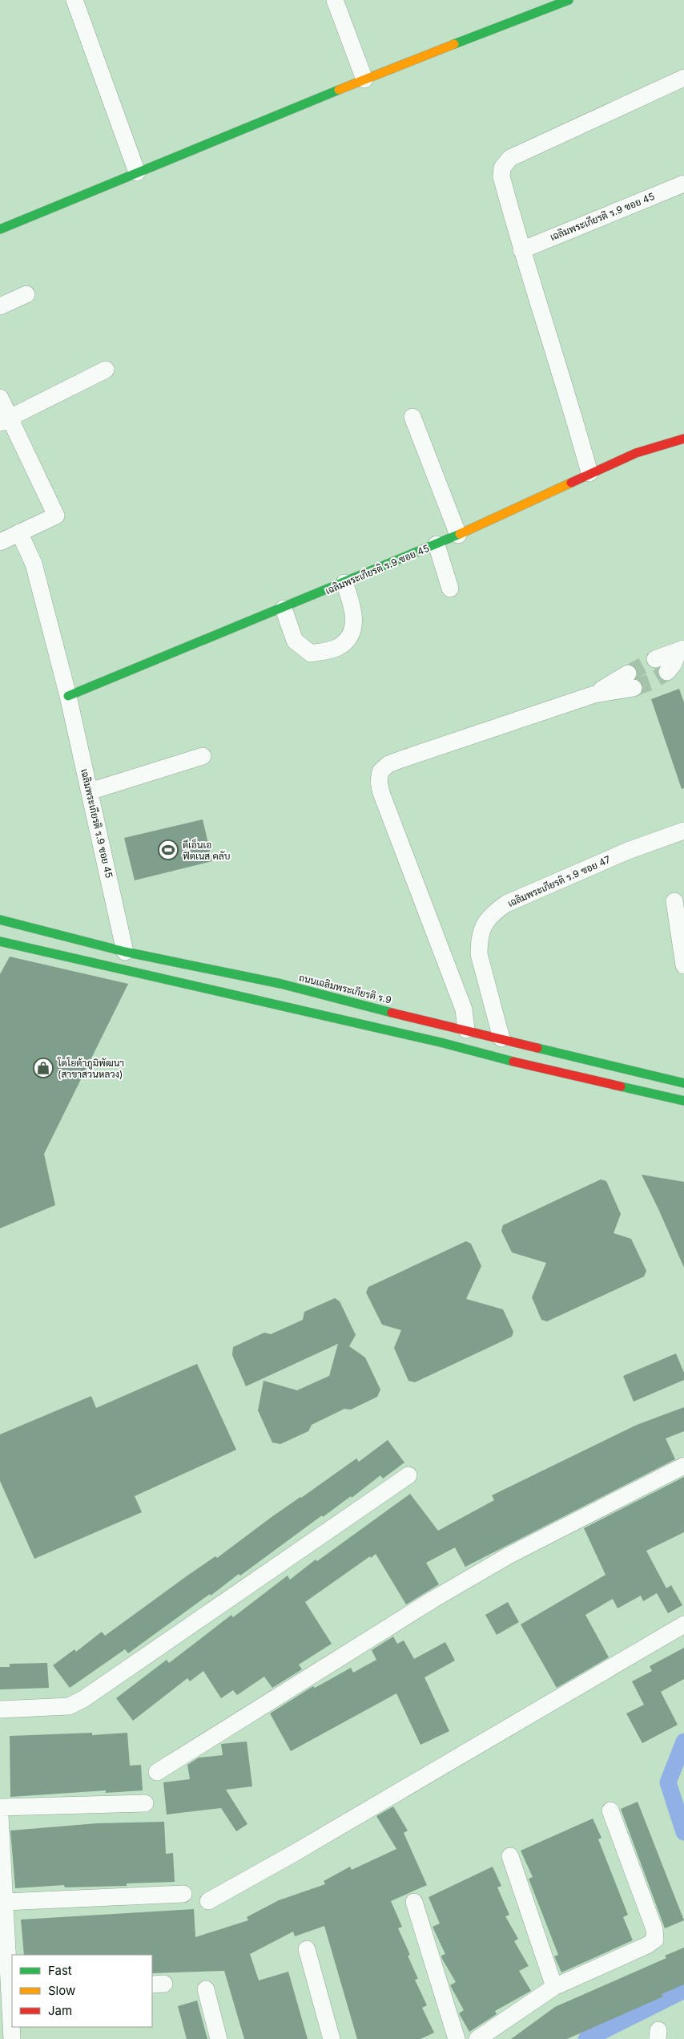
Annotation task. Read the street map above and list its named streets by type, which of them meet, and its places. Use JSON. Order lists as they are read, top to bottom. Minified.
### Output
{"streets":{"main road":["เฉลิมพระเกียรติ ร.9 ซอย 45","ถนนเฉลิมพระเกียรติ ร.9"],"street":["เฉลิมพระเกียรติ ร.9 ซอย 47"]},"crossings":[["เฉลิมพระเกียรติ ร.9 ซอย 45","ถนนเฉลิมพระเกียรติ ร.9"],["เฉลิมพระเกียรติ ร.9 ซอย 47","ถนนเฉลิมพระเกียรติ ร.9"]],"places":{"sports":["ดีเอ็นเอ ฟิตเนส คลับ"],"shop":["โตโยต้าภูมิพัฒนา (สาขาสวนหลวง)"]},"legend":["Fast","Slow","Jam"]}
